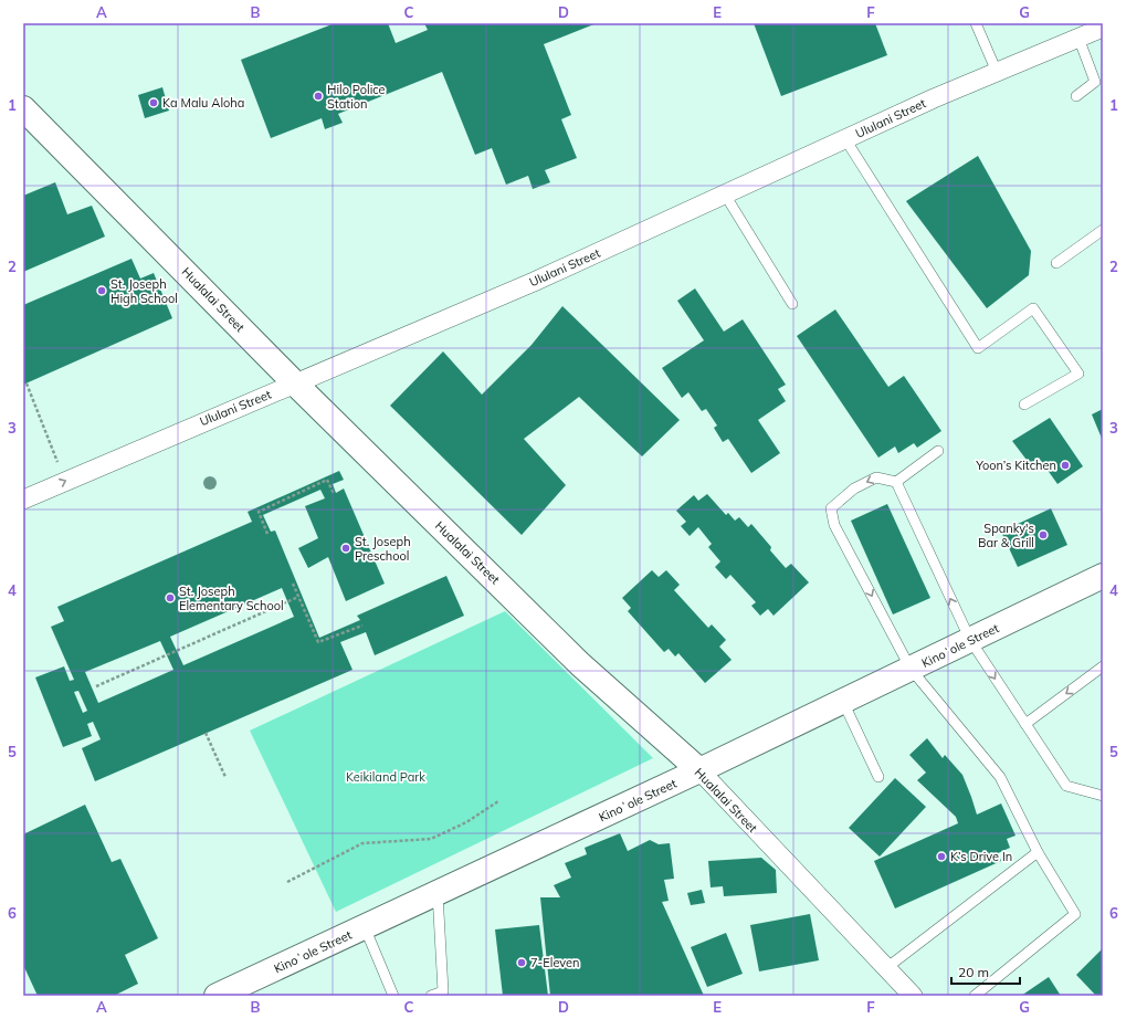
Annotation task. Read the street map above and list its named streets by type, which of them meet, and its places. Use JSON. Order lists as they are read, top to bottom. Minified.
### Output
{"streets":{"street":["Ululani Street","Hualalai Street","Kinoʻole Street"]},"crossings":[["Ululani Street","Hualalai Street"],["Hualalai Street","Kinoʻole Street"]],"parks":["Keikiland Park"],"places":["Hilo Police Station","Ka Malu Aloha","St. Joseph High School","Yoon’s Kitchen","Spanky's Bar & Grill","St. Joseph Preschool","St. Joseph Elementary School","K’s Drive In","7-Eleven"],"scale_bar":"20 m","grid":{"columns":["A","B","C","D","E","F","G"],"rows":["1","2","3","4","5","6"]}}
